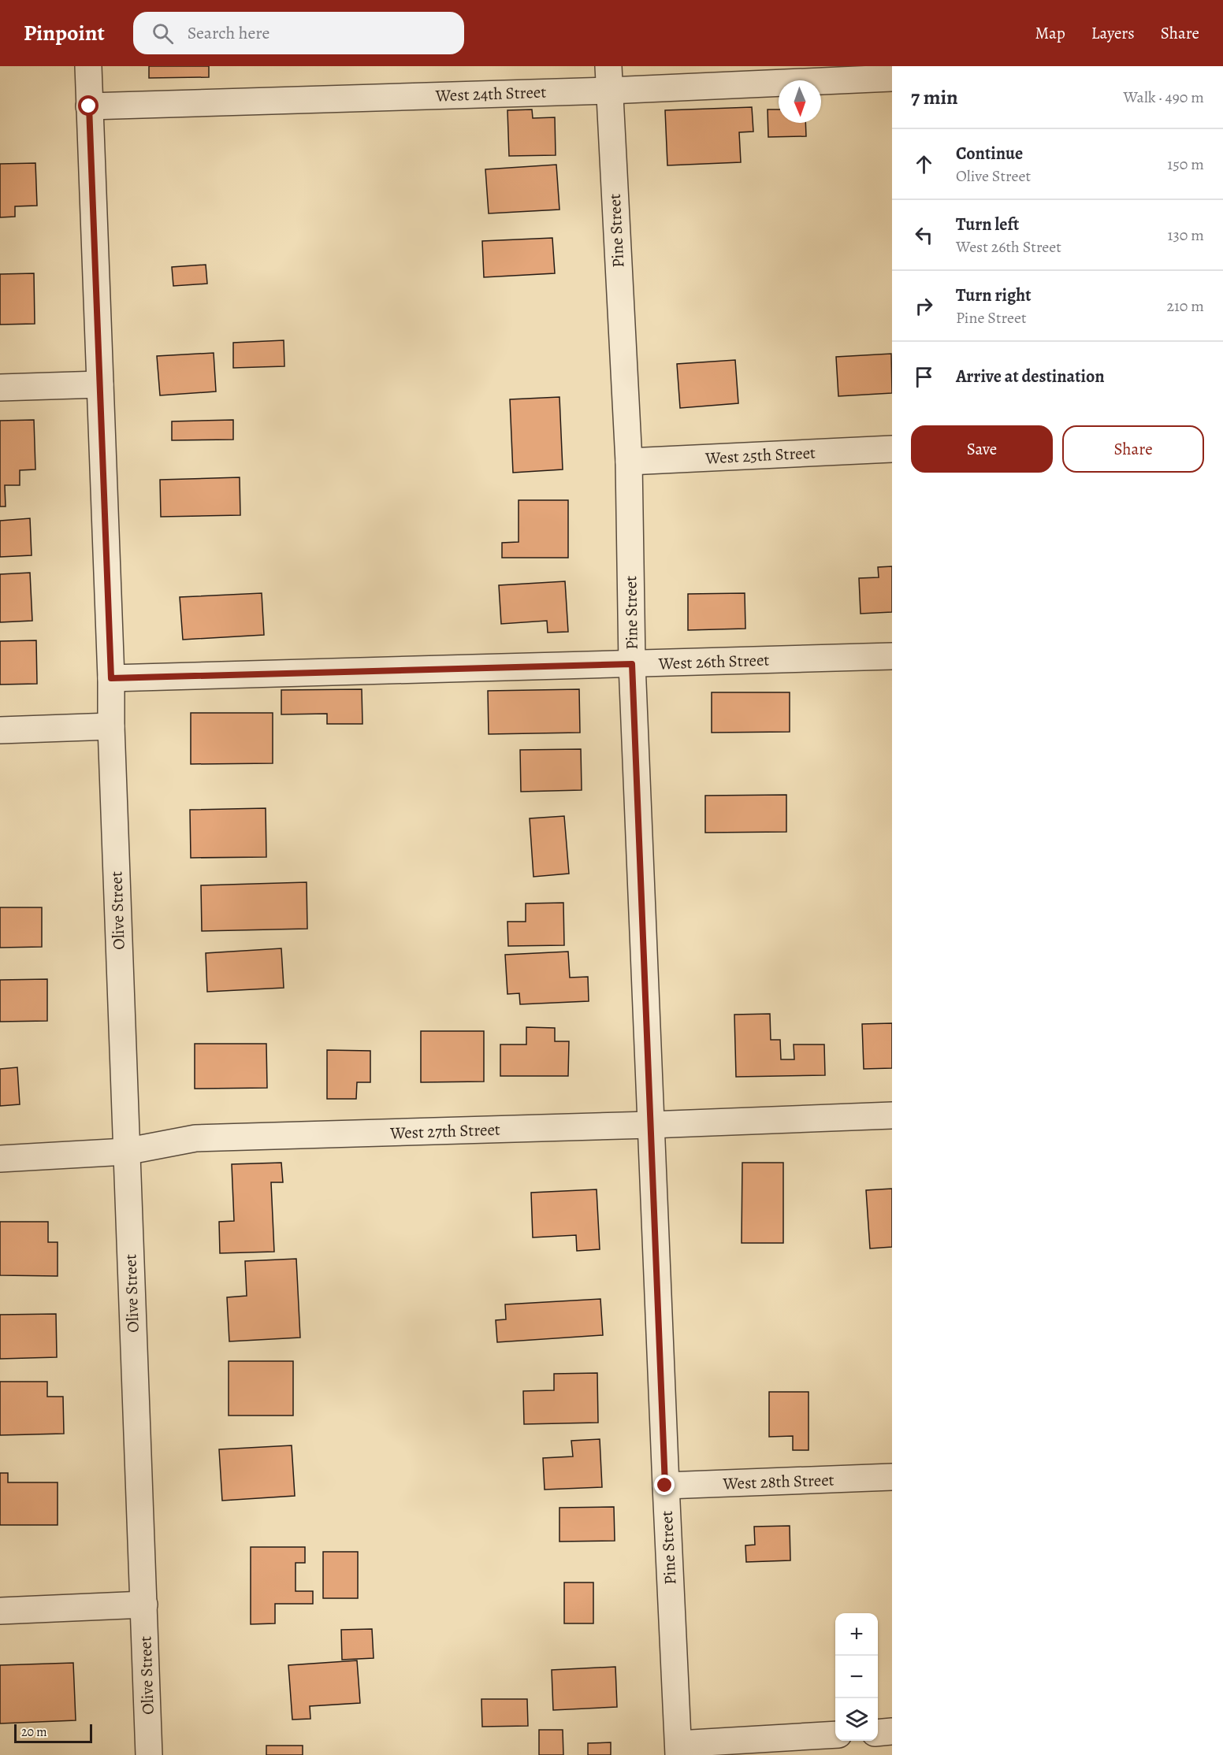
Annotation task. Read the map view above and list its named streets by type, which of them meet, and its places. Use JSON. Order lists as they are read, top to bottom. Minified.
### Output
{"streets":{"street":["West 24th Street","Pine Street","West 25th Street","West 26th Street","Olive Street","West 27th Street","West 28th Street"]},"crossings":[["West 24th Street","Pine Street"],["West 24th Street","Olive Street"],["Pine Street","West 25th Street"],["Pine Street","West 26th Street"],["Pine Street","West 27th Street"],["Pine Street","West 28th Street"],["West 26th Street","Olive Street"],["Olive Street","West 27th Street"]],"scale_bar":"20 m","north":"bottom","page":{"header":"Pinpoint","search":"Search here","nav":["Map","Layers","Share"],"heading":["7 min","Walk · 490 m"],"list":[["Continue","Olive Street","150 m"],["Turn left","West 26th Street","130 m"],["Turn right","Pine Street","210 m"],"Arrive at destination"],"buttons":["Save","Share"],"map_buttons":["+","−"],"scale":"20 m"}}
